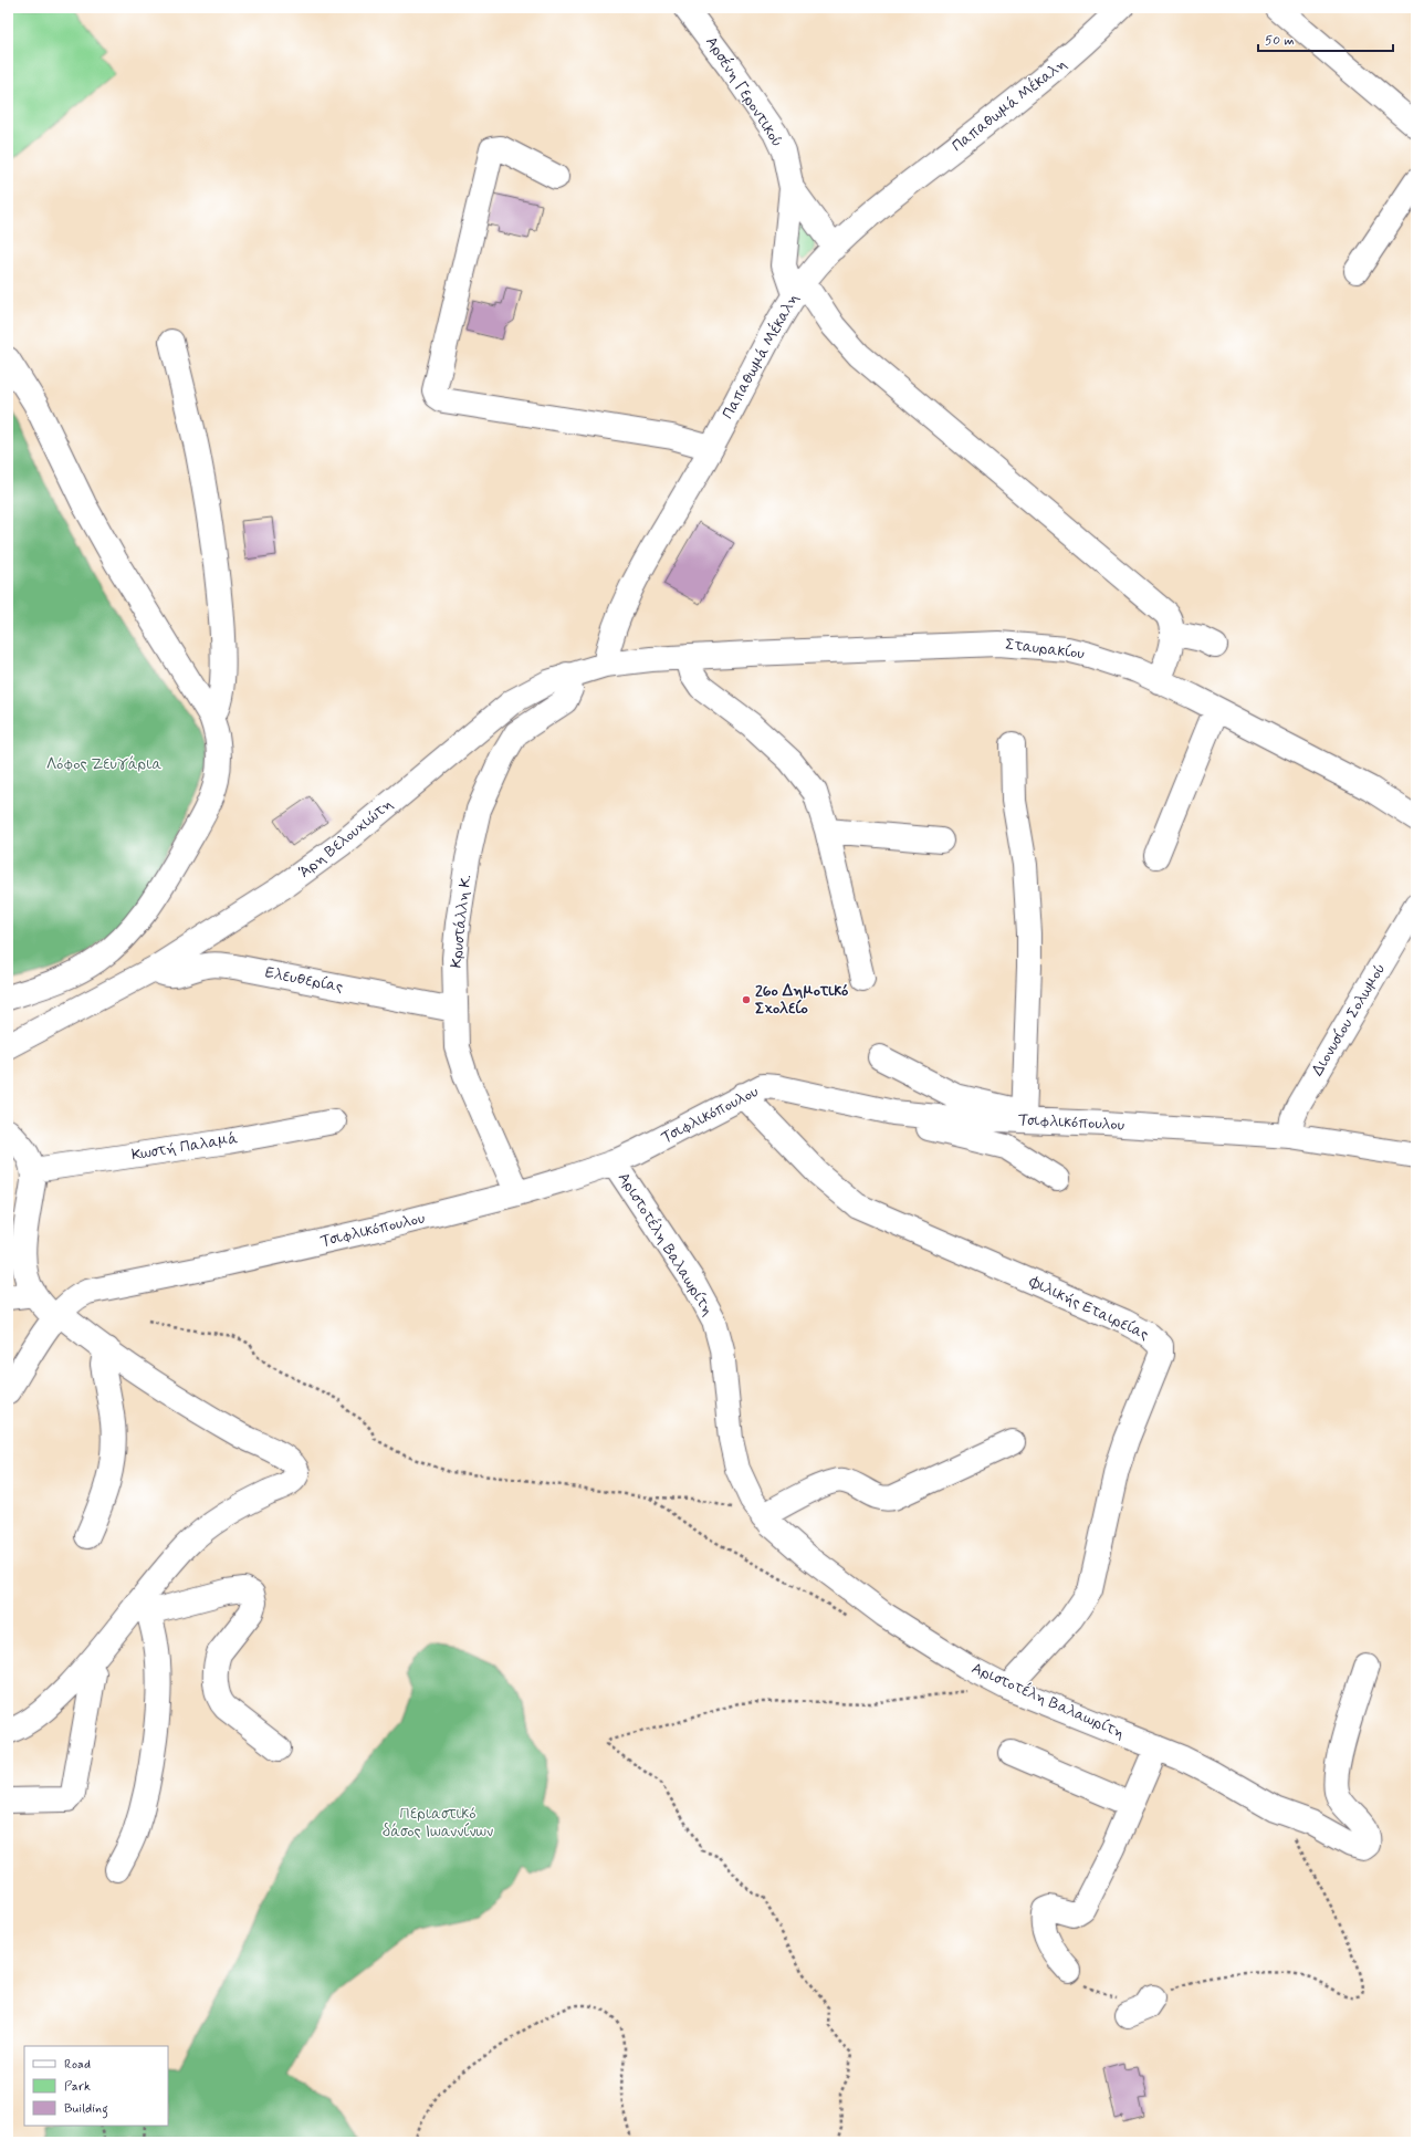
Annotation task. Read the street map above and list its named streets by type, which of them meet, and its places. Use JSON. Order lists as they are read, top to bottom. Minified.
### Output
{"streets":{"street":["Αρσένη Γεροντικού","Παπαθωμά Μέκαλη","Σταυρακίου","Άρη Βελουχιώτη","Κρυστάλλη Κ.","Ελευθερίας","Διονυσίου Σολωμού","Τσιφλικόπουλου","Κωστή Παλαμά","Αριστοτέλη Βαλαωρίτη","Φιλικής Εταιρείας"]},"crossings":[["Αρσένη Γεροντικού","Παπαθωμά Μέκαλη"],["Παπαθωμά Μέκαλη","Άρη Βελουχιώτη"],["Σταυρακίου","Άρη Βελουχιώτη"],["Άρη Βελουχιώτη","Κρυστάλλη Κ."],["Άρη Βελουχιώτη","Ελευθερίας"],["Κρυστάλλη Κ.","Ελευθερίας"],["Κρυστάλλη Κ.","Τσιφλικόπουλου"],["Διονυσίου Σολωμού","Τσιφλικόπουλου"],["Τσιφλικόπουλου","Αριστοτέλη Βαλαωρίτη"],["Τσιφλικόπουλου","Φιλικής Εταιρείας"],["Αριστοτέλη Βαλαωρίτη","Φιλικής Εταιρείας"]],"parks":["Λόφος Ζευγάρια","Περιαστικό δάσος Ιωαννίνων"],"places":["26ο Δημοτικό Σχολείο"],"legend":["Road","Park","Building"],"scale_bar":"50 m"}
